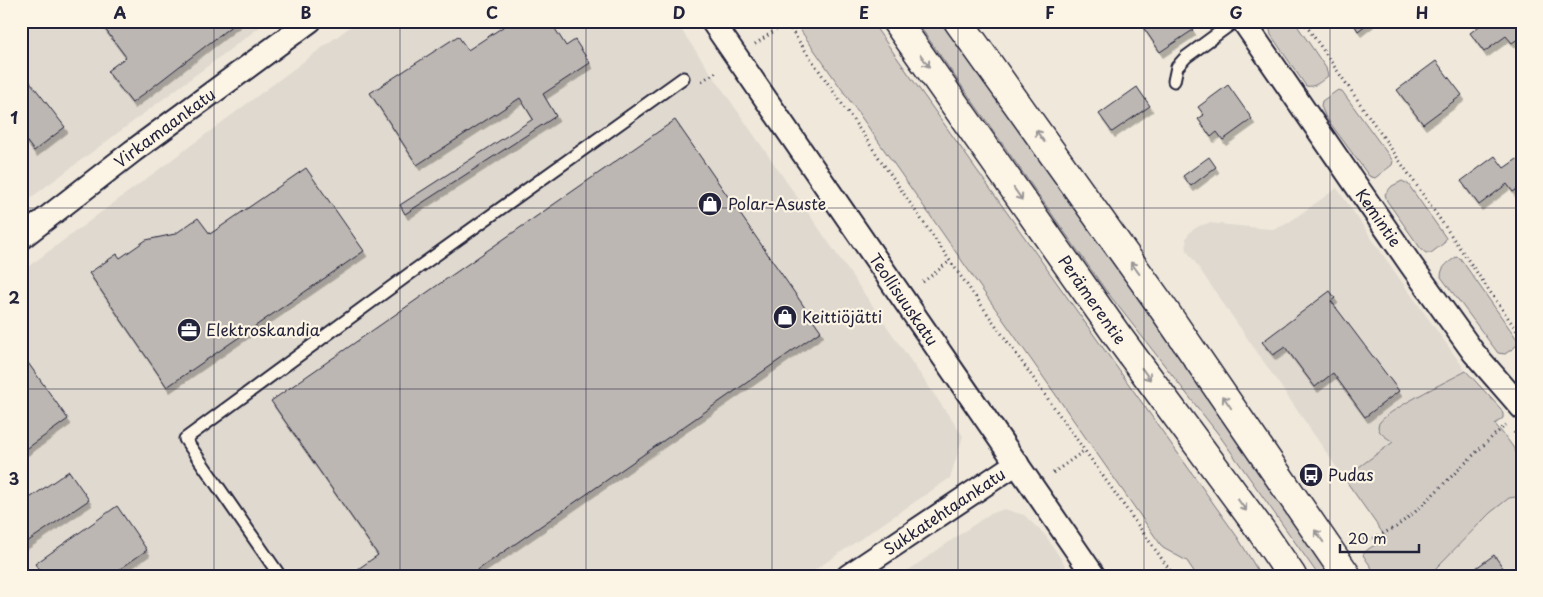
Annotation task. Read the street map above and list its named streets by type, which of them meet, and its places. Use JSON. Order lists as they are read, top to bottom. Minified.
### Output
{"streets":{"highway":["Perämerentie"],"street":["Virkamaankatu","Kemintie","Teollisuuskatu","Sukkatehtaankatu"]},"crossings":[["Teollisuuskatu","Sukkatehtaankatu"]],"places":{"shop":["Polar-Asuste","Keittiöjätti"],"office":["Elektroskandia"],"bus stop":["Pudas"]},"scale_bar":"20 m","grid":{"columns":["A","B","C","D","E","F","G","H"],"rows":["1","2","3"]}}
